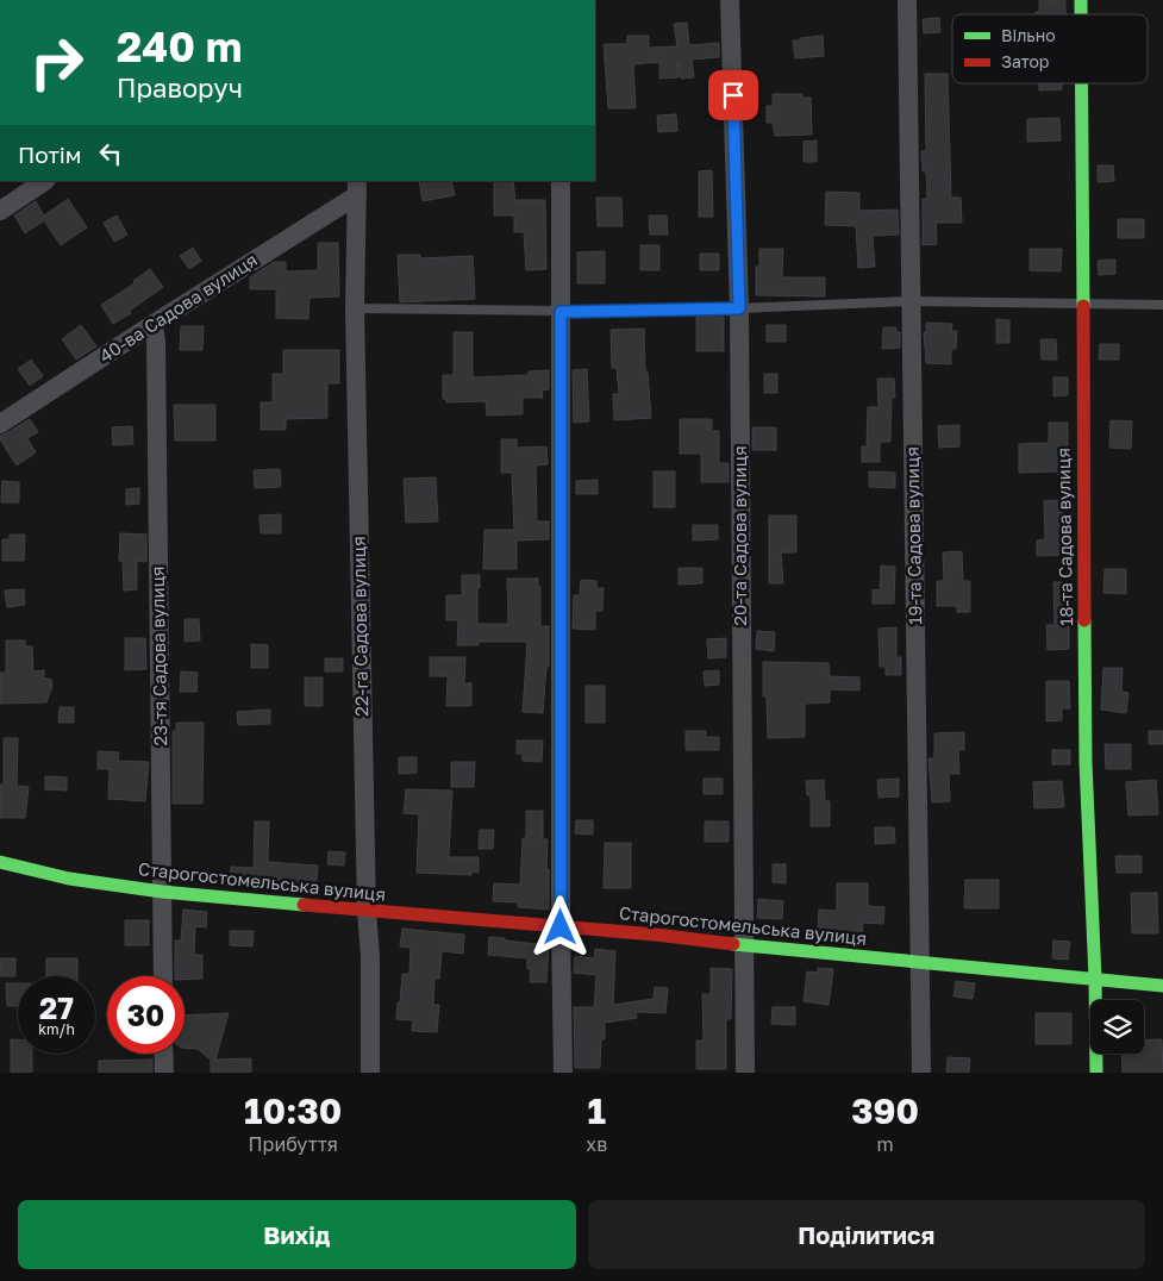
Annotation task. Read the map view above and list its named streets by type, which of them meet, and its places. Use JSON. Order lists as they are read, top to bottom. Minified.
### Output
{"streets":{"street":["40-ва Садова вулиця","20-та Садова вулиця","19-та Садова вулиця","18-та Садова вулиця","22-га Садова вулиця","23-тя Садова вулиця","Старогостомельська вулиця"]},"crossings":[["40-ва Садова вулиця","22-га Садова вулиця"],["40-ва Садова вулиця","23-тя Садова вулиця"],["20-та Садова вулиця","Старогостомельська вулиця"],["19-та Садова вулиця","Старогостомельська вулиця"],["18-та Садова вулиця","Старогостомельська вулиця"],["22-га Садова вулиця","Старогостомельська вулиця"],["23-тя Садова вулиця","Старогостомельська вулиця"]],"legend":["Вільно","Затор"],"page":{"turn":["240 m","Праворуч"],"then":"Потім","speed":"27 km/h","limit":"30","eta":["10:30","Прибуття","1","хв","390","m"],"buttons":["Вихід","Поділитися"]}}
